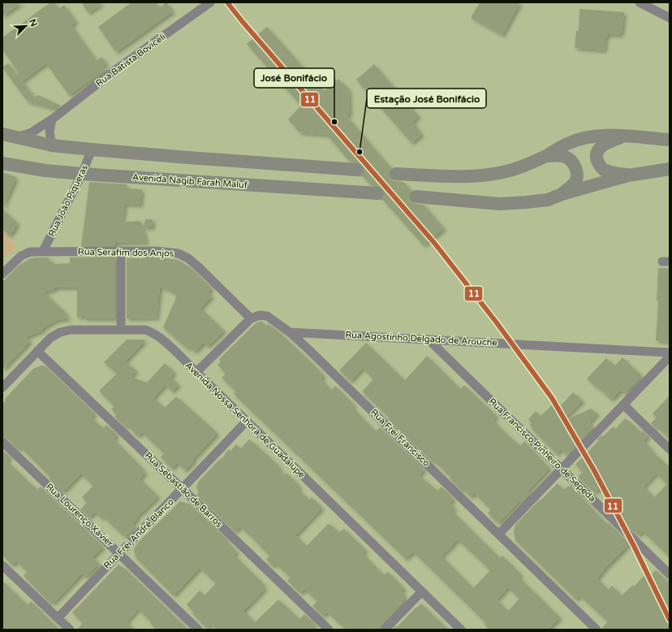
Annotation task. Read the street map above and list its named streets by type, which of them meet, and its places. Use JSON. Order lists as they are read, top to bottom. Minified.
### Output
{"streets":{"main road":["Avenida Nagib Farah Maluf"],"street":["Rua Batista Boviceli","Rua João Piqueras","Rua Serafim dos Anjos","Rua Agostinho Delgado de Arouche","Avenida Nossa Senhora de Guadalupe","Rua Frei Francisco","Rua Francisco Pinheiro de Sepeda","Rua Sebastião de Barros","Rua Lourenço Xavier","Rua Frei André Blanco"]},"crossings":[["Avenida Nagib Farah Maluf","Rua João Piqueras"],["Rua João Piqueras","Rua Serafim dos Anjos"],["Rua Serafim dos Anjos","Rua Frei Francisco"],["Rua Agostinho Delgado de Arouche","Rua Frei Francisco"],["Rua Agostinho Delgado de Arouche","Rua Francisco Pinheiro de Sepeda"],["Avenida Nossa Senhora de Guadalupe","Rua Sebastião de Barros"],["Avenida Nossa Senhora de Guadalupe","Rua Frei André Blanco"],["Rua Sebastião de Barros","Rua Frei André Blanco"],["Rua Lourenço Xavier","Rua Frei André Blanco"]],"places":["José Bonifácio","Estação José Bonifácio"],"lines":["transit line 11"],"north":"top right"}
